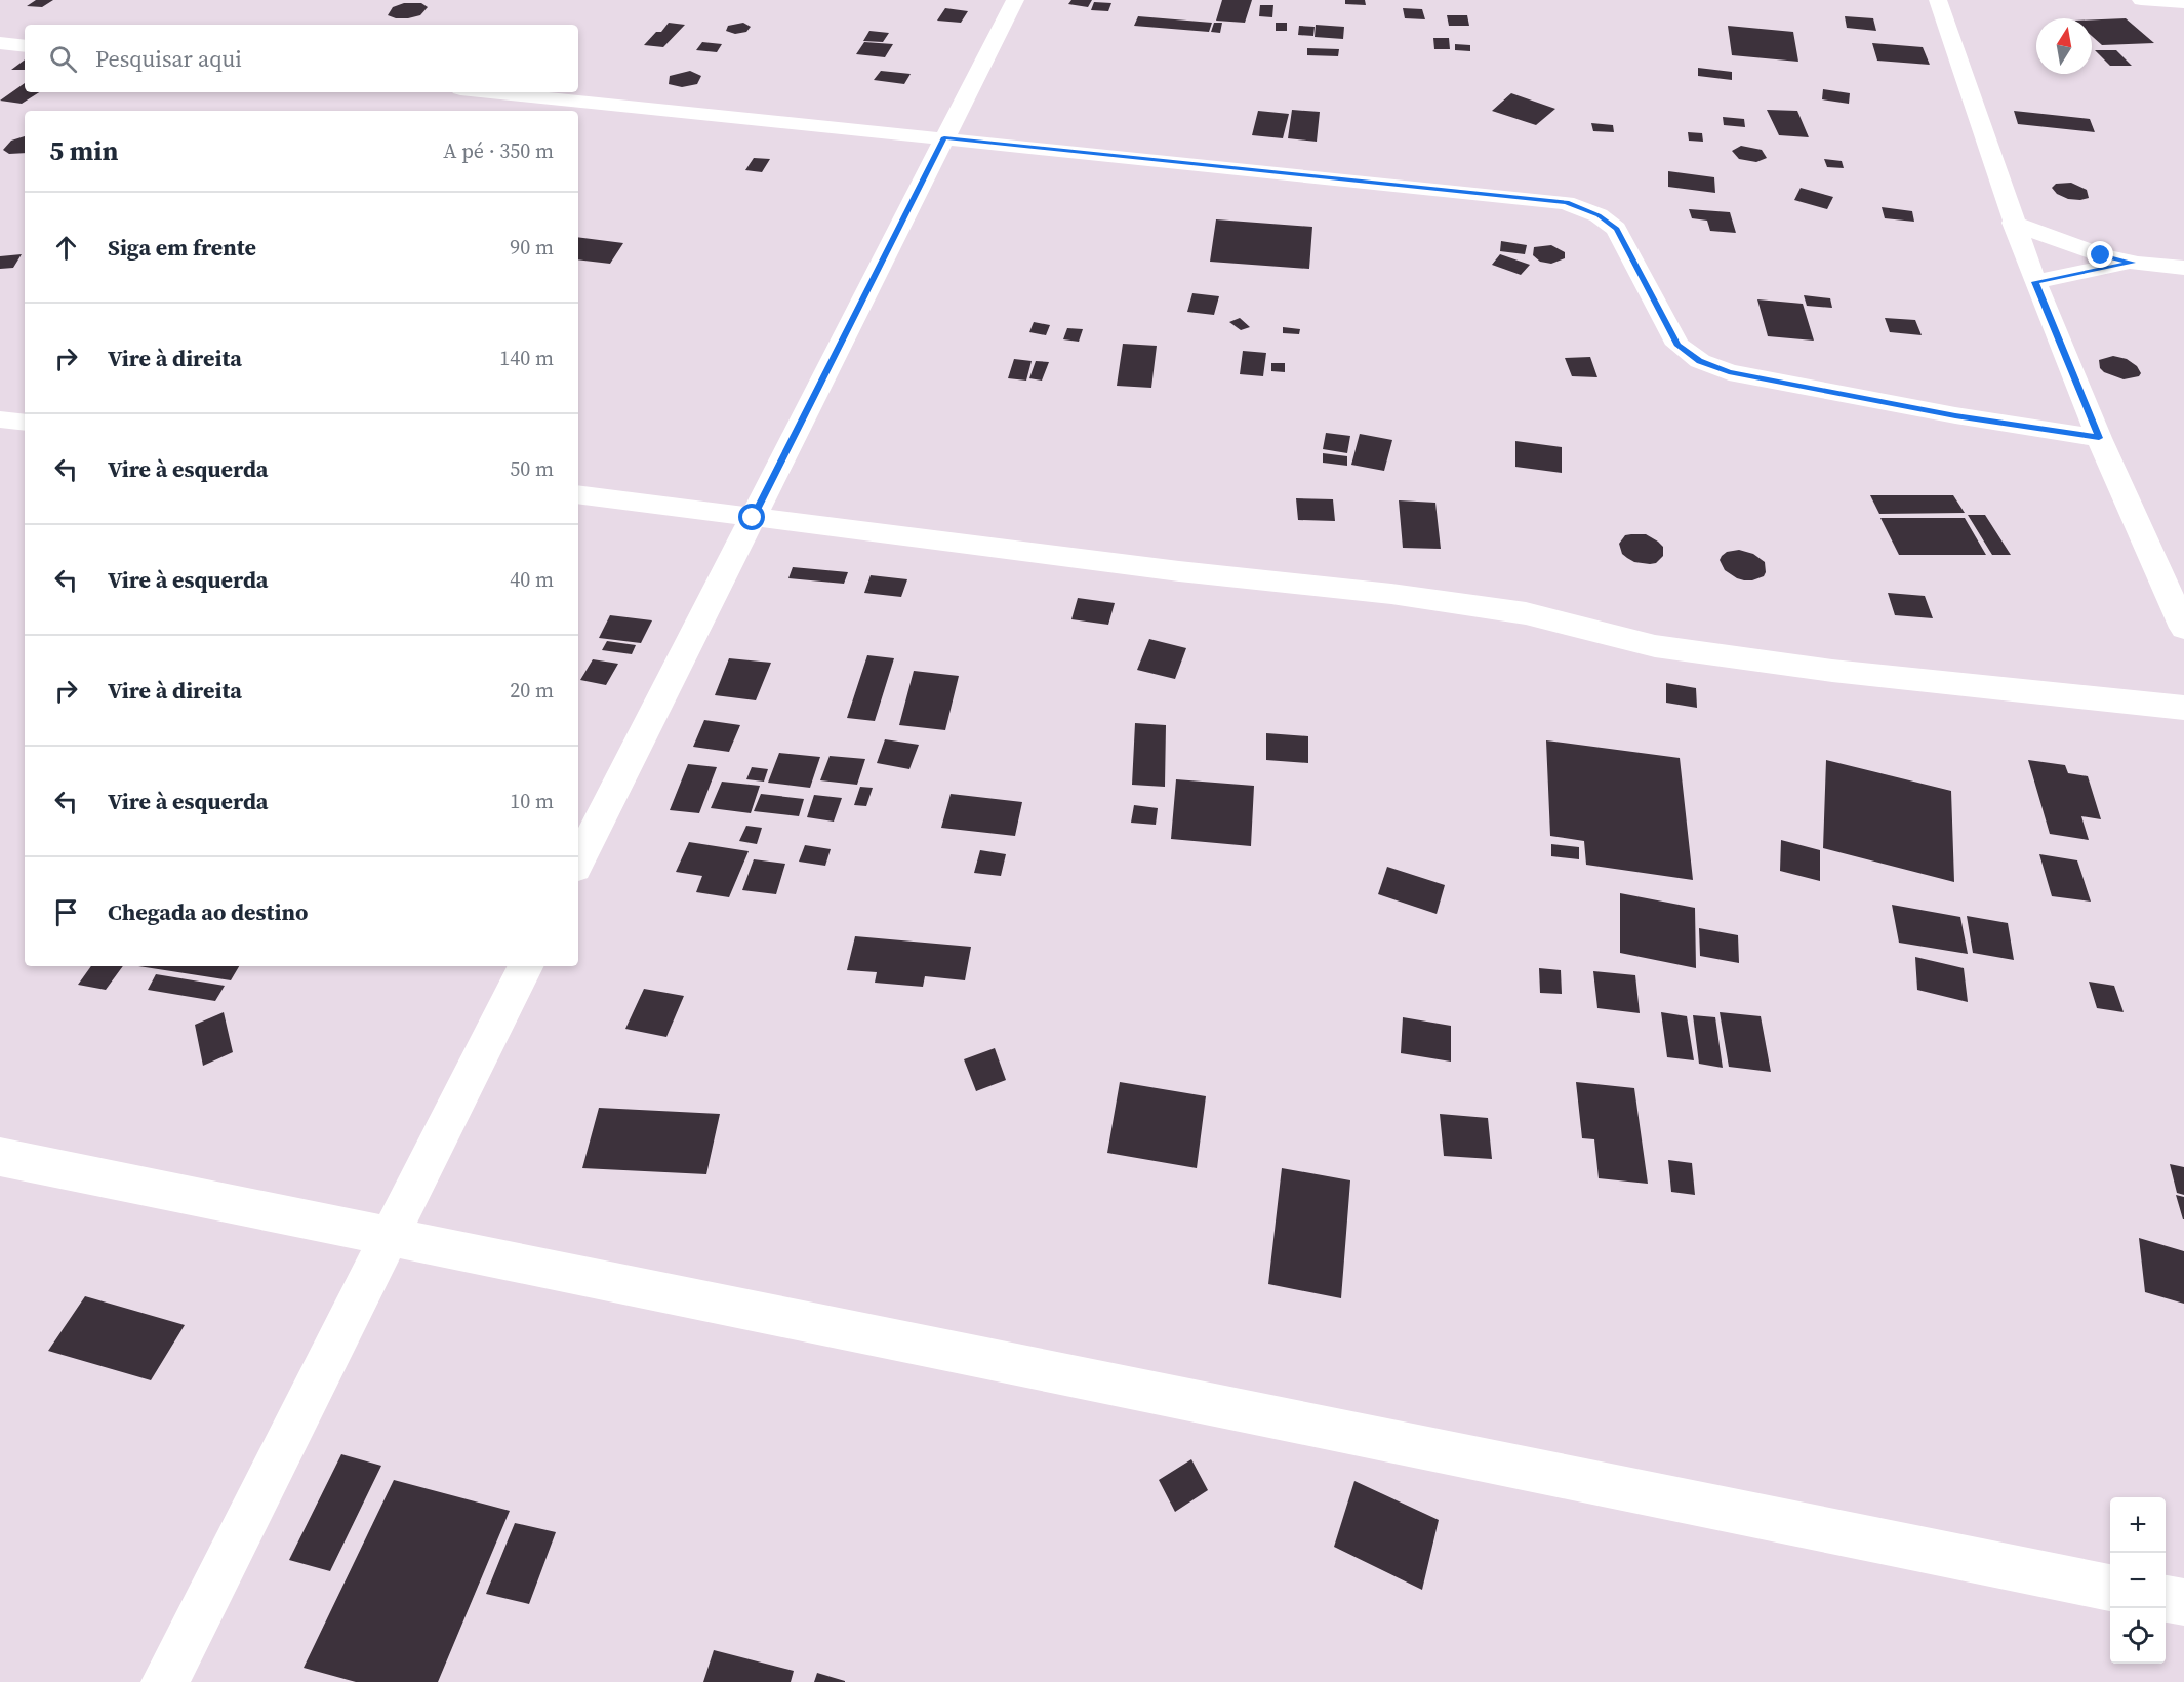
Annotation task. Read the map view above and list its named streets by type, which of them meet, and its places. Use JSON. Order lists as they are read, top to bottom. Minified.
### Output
{"north":"top","page":{"search":"Pesquisar aqui","heading":["5 min","A pé · 350 m"],"list":[["Siga em frente","90 m"],["Vire à direita","140 m"],["Vire à esquerda","50 m"],["Vire à esquerda","40 m"],["Vire à direita","20 m"],["Vire à esquerda","10 m"],"Chegada ao destino"],"map_buttons":["+","−"]}}
